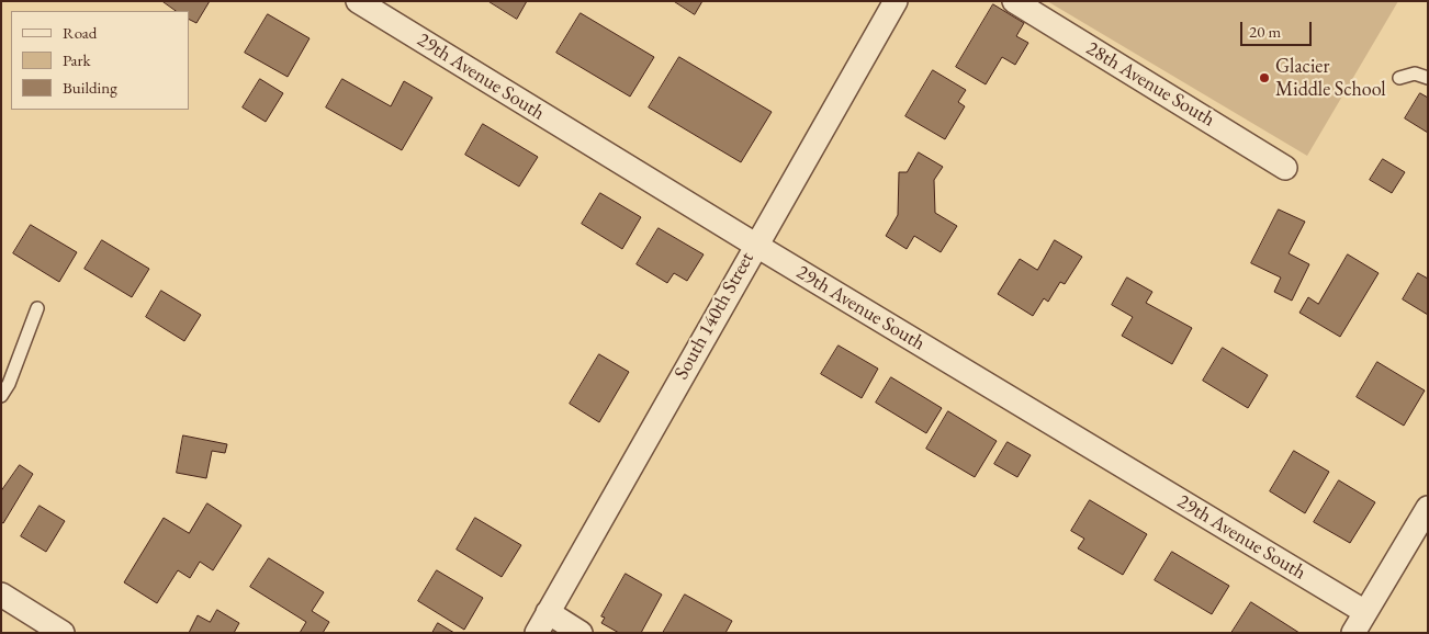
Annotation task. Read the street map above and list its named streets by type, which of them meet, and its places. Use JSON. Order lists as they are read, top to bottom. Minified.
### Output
{"streets":{"street":["29th Avenue South","28th Avenue South","South 140th Street"]},"crossings":[["29th Avenue South","South 140th Street"]],"places":["Glacier Middle School"],"legend":["Road","Park","Building"],"scale_bar":"20 m"}
